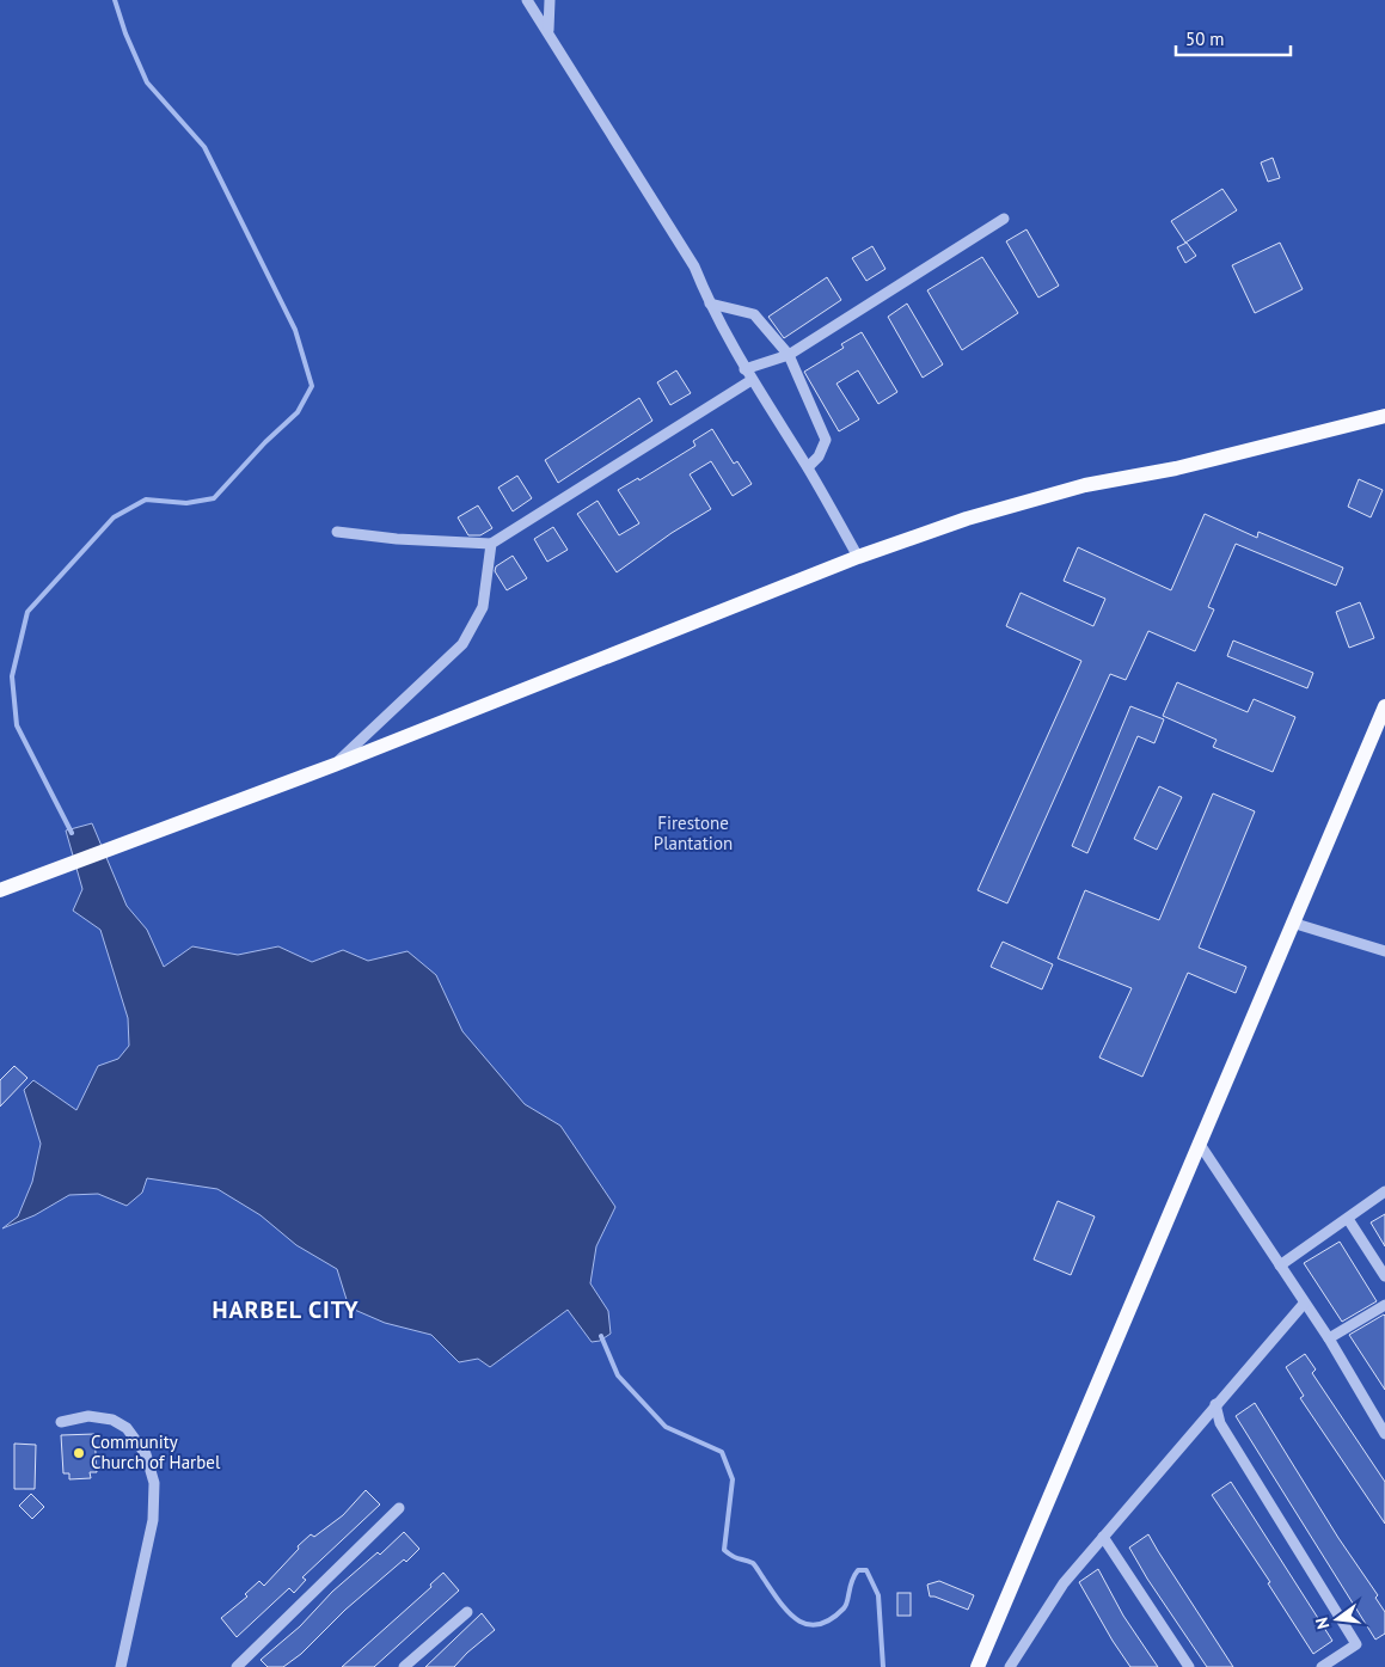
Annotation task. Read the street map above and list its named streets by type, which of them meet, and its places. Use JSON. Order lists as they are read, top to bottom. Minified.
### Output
{"districts":["HARBEL CITY"],"parks":["Firestone Plantation"],"places":["Community Church of Harbel"],"scale_bar":"50 m","north":"left"}
